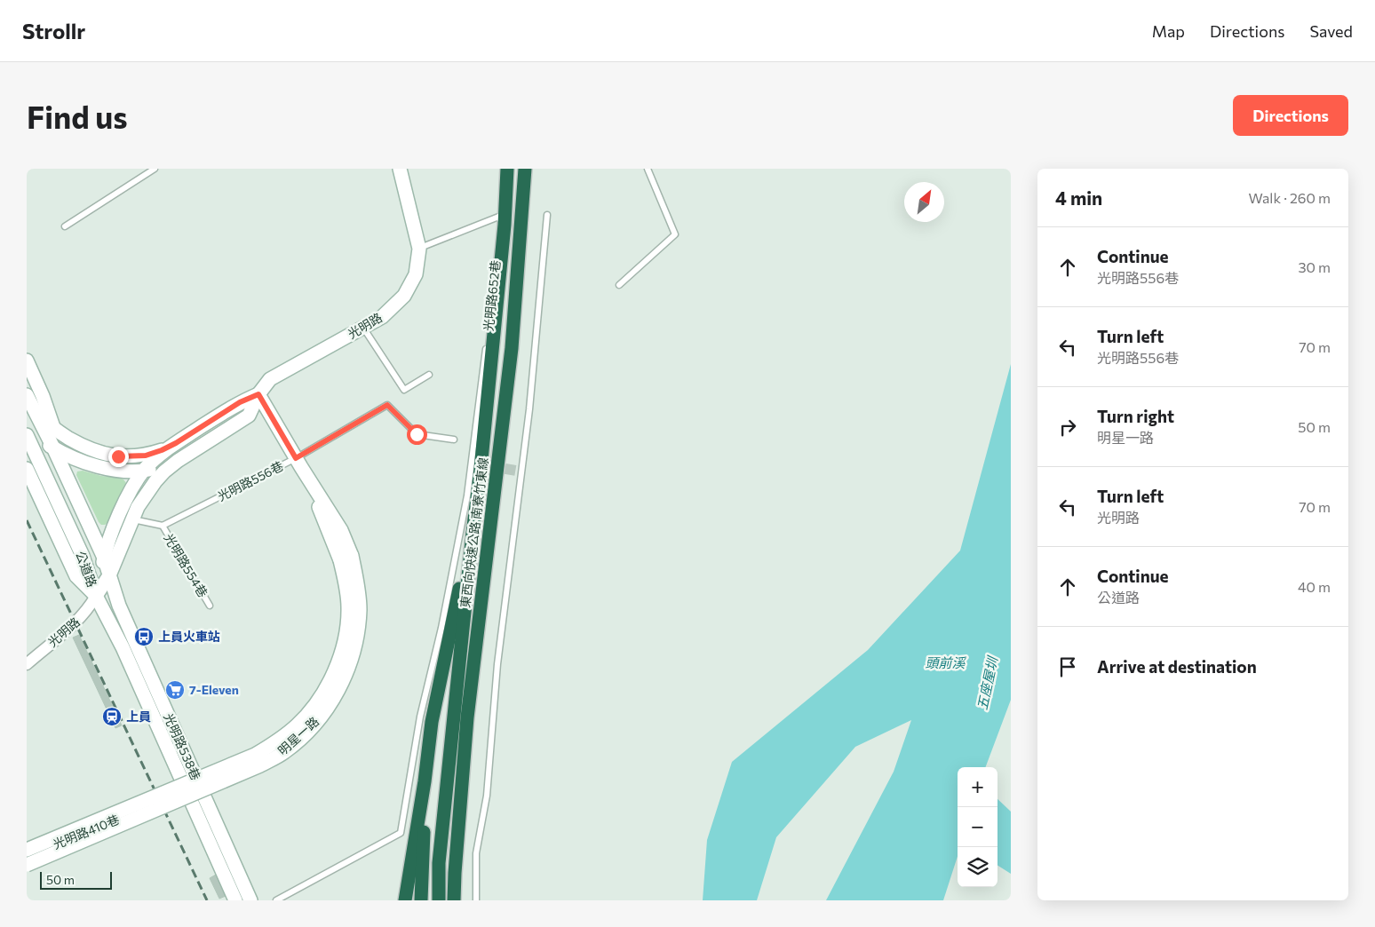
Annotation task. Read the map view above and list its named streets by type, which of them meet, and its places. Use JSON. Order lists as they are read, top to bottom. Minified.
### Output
{"streets":{"highway":["東西向快速公路 南寮竹東線"],"street":["光明路","公道路","明星一路","光明路538巷"],"lane":["光明路652巷","光明路556巷","光明路554巷","光明路410巷"]},"crossings":[["光明路652巷","光明路"],["光明路","公道路"],["光明路","明星一路"],["光明路","光明路538巷"],["光明路556巷","光明路554巷"],["光明路556巷","明星一路"],["公道路","光明路538巷"]],"water":["頭前溪","五座屋圳"],"places":{"bus stop":["上員火車站"],"supermarket":["7-Eleven"],"station":["上員"]},"scale_bar":"50 m","north":"top right","page":{"header":"Strollr","nav":["Map","Directions","Saved"],"buttons":"Directions","title":"Find us","heading":["4 min","Walk · 260 m"],"list":[["Continue","光明路556巷","30 m"],["Turn left","光明路556巷","70 m"],["Turn right","明星一路","50 m"],["Turn left","光明路","70 m"],["Continue","公道路","40 m"],"Arrive at destination"],"map_buttons":["+","−"],"scale":"50 m"}}
